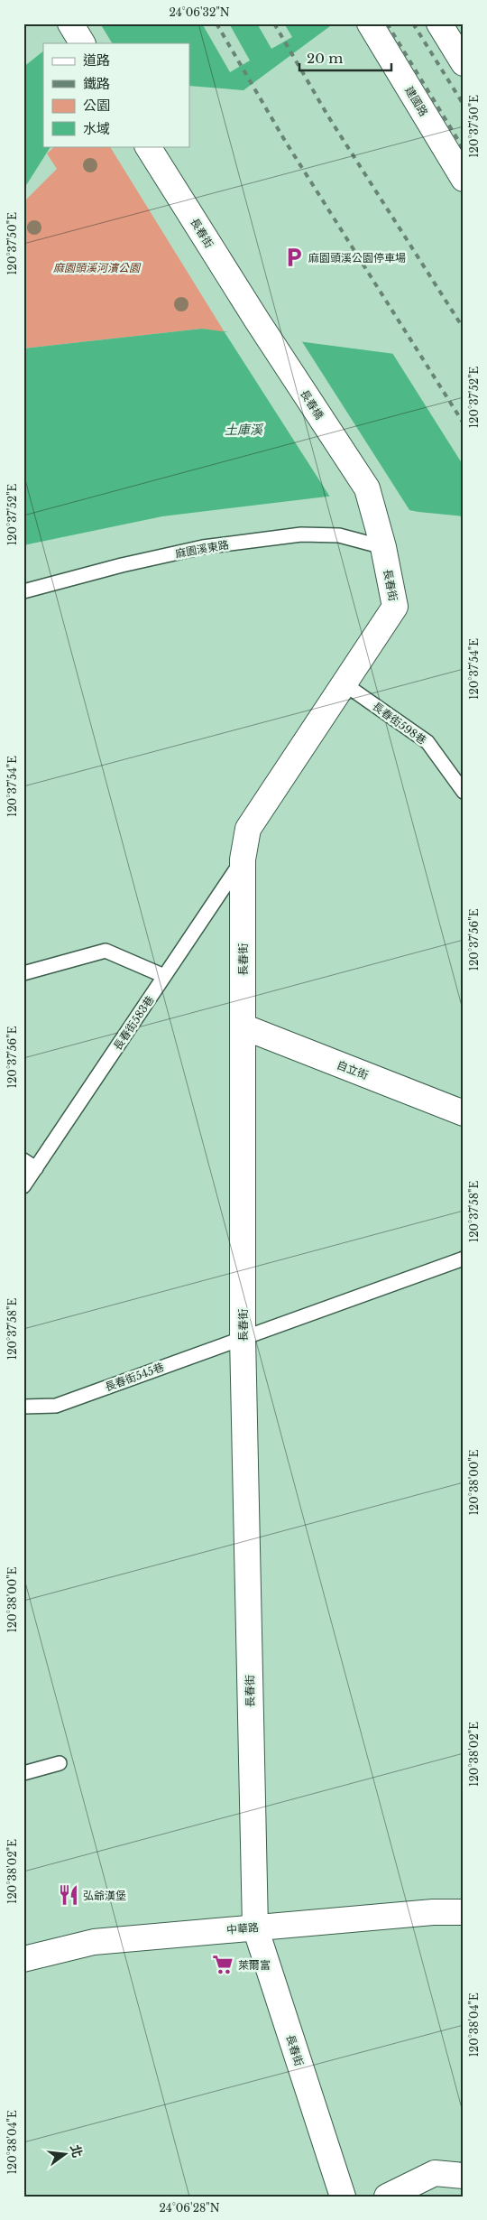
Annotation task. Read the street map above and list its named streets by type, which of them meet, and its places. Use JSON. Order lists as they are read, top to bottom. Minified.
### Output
{"streets":{"street":["建國路","長春街","長春橋","自立街","中華路"],"lane":["麻園溪東路","長春街598巷","長春街583巷","長春街545巷"]},"crossings":[["長春街","長春橋"],["長春街","麻園溪東路"],["長春街","長春街598巷"],["長春街","長春街583巷"],["長春街","自立街"],["長春街","長春街545巷"],["長春街","中華路"]],"water":["土庫溪"],"parks":["麻園頭溪河濱公園"],"places":{"parking":["麻園頭溪公園停車場"],"restaurant":["弘爺漢堡"],"supermarket":["萊爾富"]},"legend":["道路","鐵路","公園","水域"],"scale_bar":"20 m","north":"right","coordinates":["24°06'32\"N","120°37'50\"E","120°37'52\"E","120°37'54\"E","120°37'56\"E","120°37'58\"E","120°38'00\"E","120°38'02\"E","120°38'04\"E","24°06'28\"N"]}
